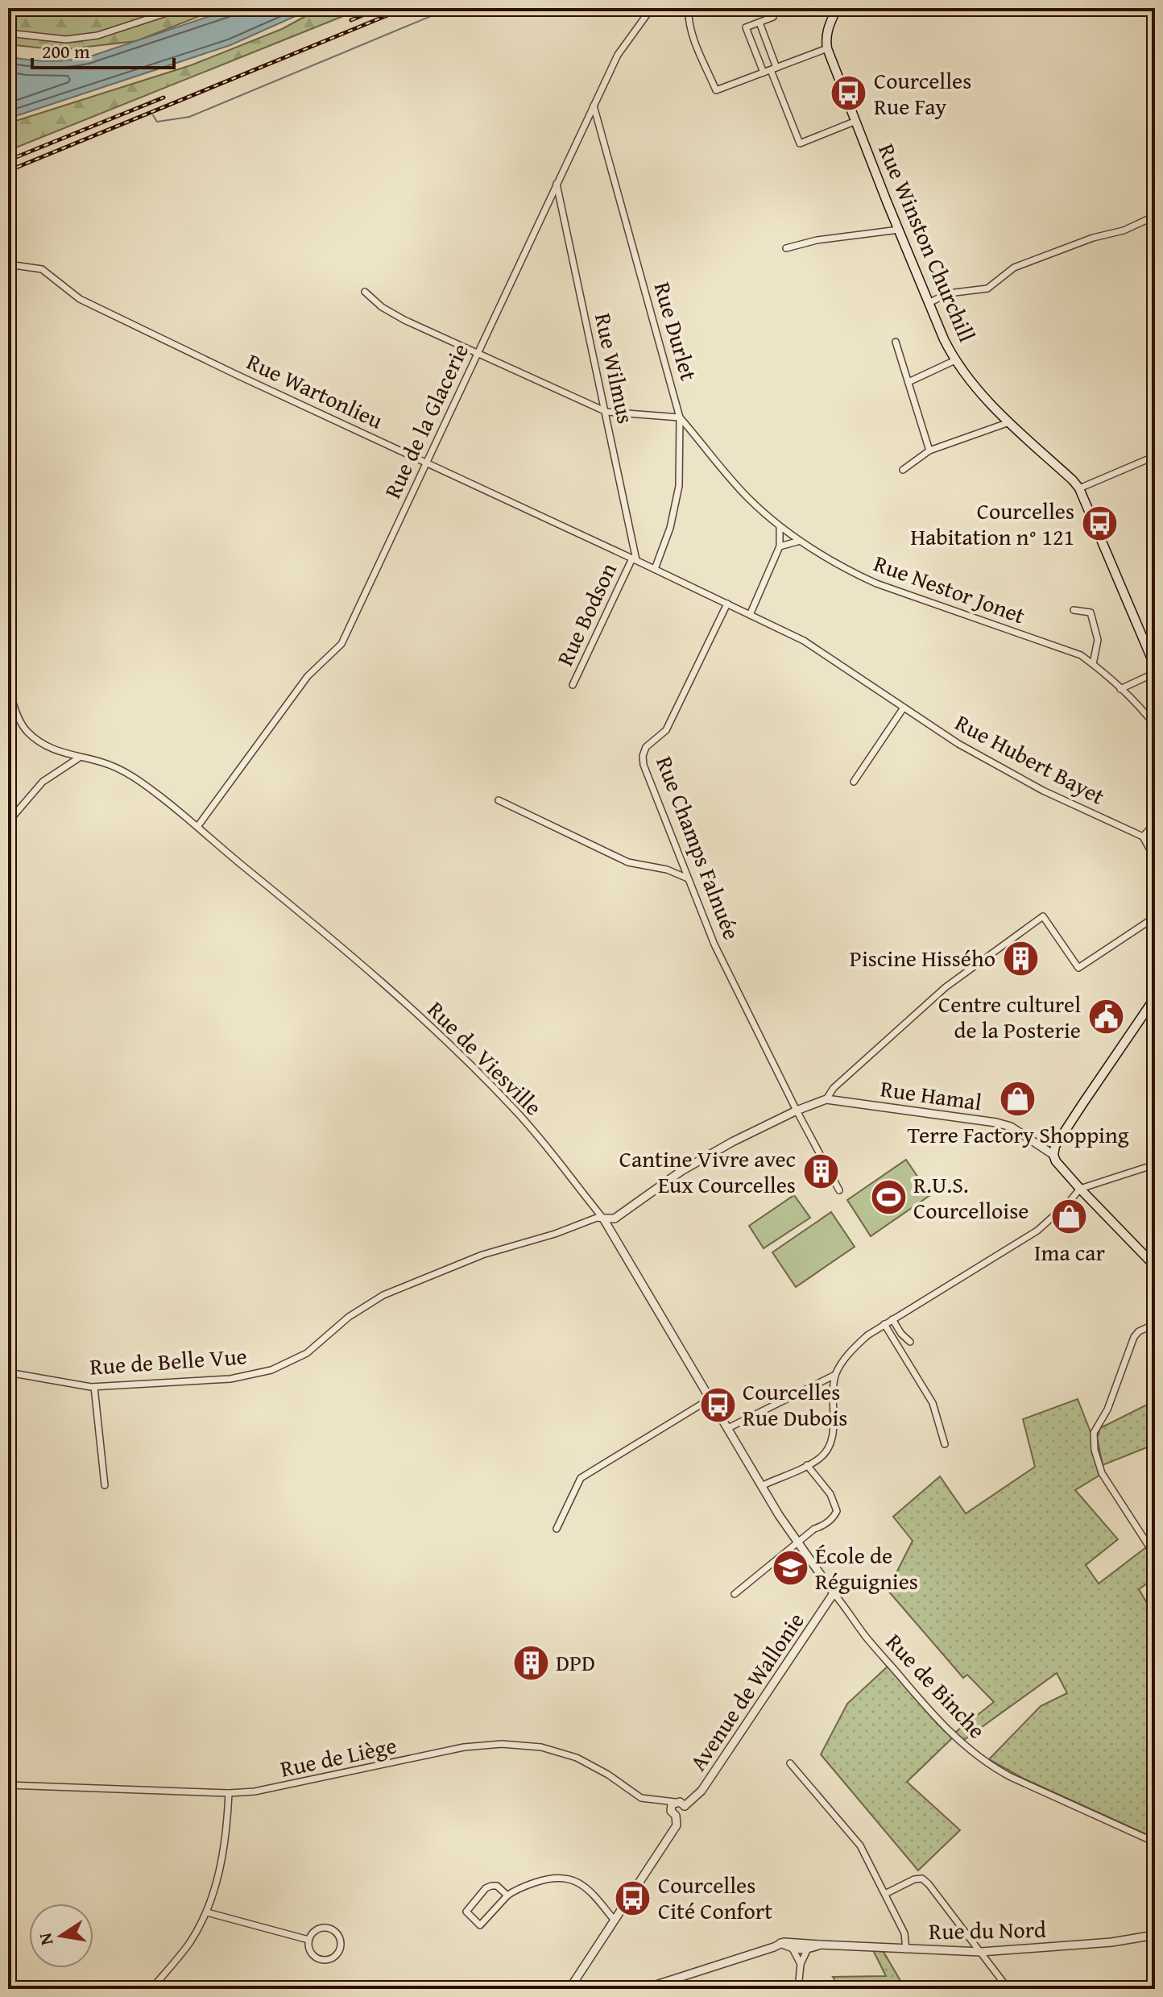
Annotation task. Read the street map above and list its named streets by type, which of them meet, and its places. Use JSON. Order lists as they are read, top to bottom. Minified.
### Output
{"streets":{"main road":["Rue Winston Churchill"],"street":["Rue Durlet","Rue Wilmus","Rue Wartonlieu","Rue de la Glacerie","Rue Nestor Jonet","Rue Bodson","Rue Hubert Bayet","Rue Champs Falnuée","Rue de Viesville","Rue Hamal","Rue de Belle Vue","Rue de Binche","Avenue de Wallonie","Rue de Liège","Rue du Nord"]},"crossings":[["Rue Durlet","Rue Wartonlieu"],["Rue Durlet","Rue de la Glacerie"],["Rue Durlet","Rue Nestor Jonet"],["Rue Wilmus","Rue Wartonlieu"],["Rue Wilmus","Rue de la Glacerie"],["Rue Wilmus","Rue Bodson"],["Rue Wartonlieu","Rue de la Glacerie"],["Rue Wartonlieu","Rue Bodson"],["Rue Wartonlieu","Rue Hubert Bayet"],["Rue Wartonlieu","Rue Champs Falnuée"],["Rue de la Glacerie","Rue de Viesville"],["Rue Champs Falnuée","Rue Hamal"],["Rue de Viesville","Rue Hamal"],["Rue de Viesville","Rue de Belle Vue"],["Rue de Viesville","Rue de Binche"],["Rue Hamal","Rue de Belle Vue"],["Rue de Binche","Avenue de Wallonie"],["Avenue de Wallonie","Rue de Liège"]],"places":{"bus stop":["Courcelles Rue Fay","Courcelles Habitation n° 121","Courcelles Rue Dubois","Courcelles Cité Confort"],"building":["Piscine Hissého","Cantine Vivre avec Eux Courcelles","DPD"],"public building":["Centre culturel de la Posterie"],"shop":["Terre Factory Shopping","Ima car"],"sports":["R.U.S. Courcelloise"],"school or university":["École de Réguignies"]},"scale_bar":"200 m","north":"left"}
